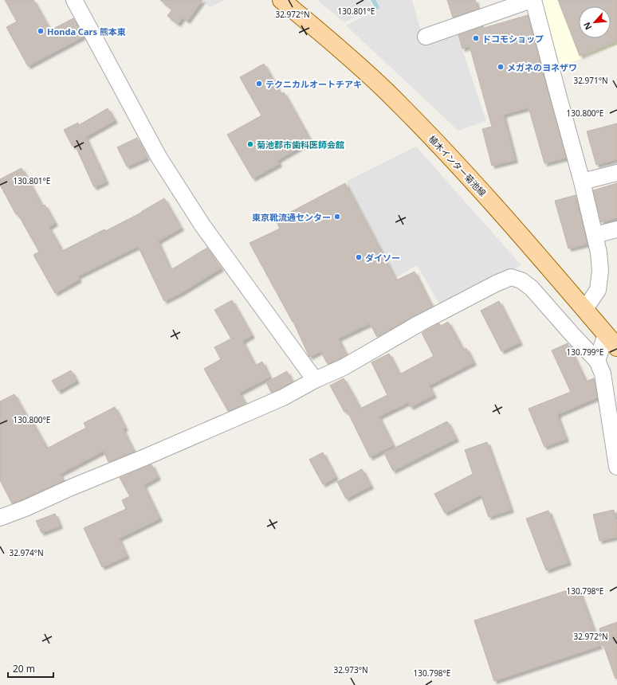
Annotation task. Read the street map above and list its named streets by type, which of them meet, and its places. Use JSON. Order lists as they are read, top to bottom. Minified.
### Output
{"streets":{"main road":["植木インター菊池線"]},"places":["Honda Cars 熊本東","ドコモショップ","メガネのヨネザワ","テクニカルオートチアキ","菊池郡市歯科医師会館","東京靴流通センター","ダイソー"],"scale_bar":"20 m","north":"bottom left","coordinates":["130.801°E","32.972°N","32.971°N","130.800°E","130.799°E","32.974°N","130.798°E","32.973°N"]}
